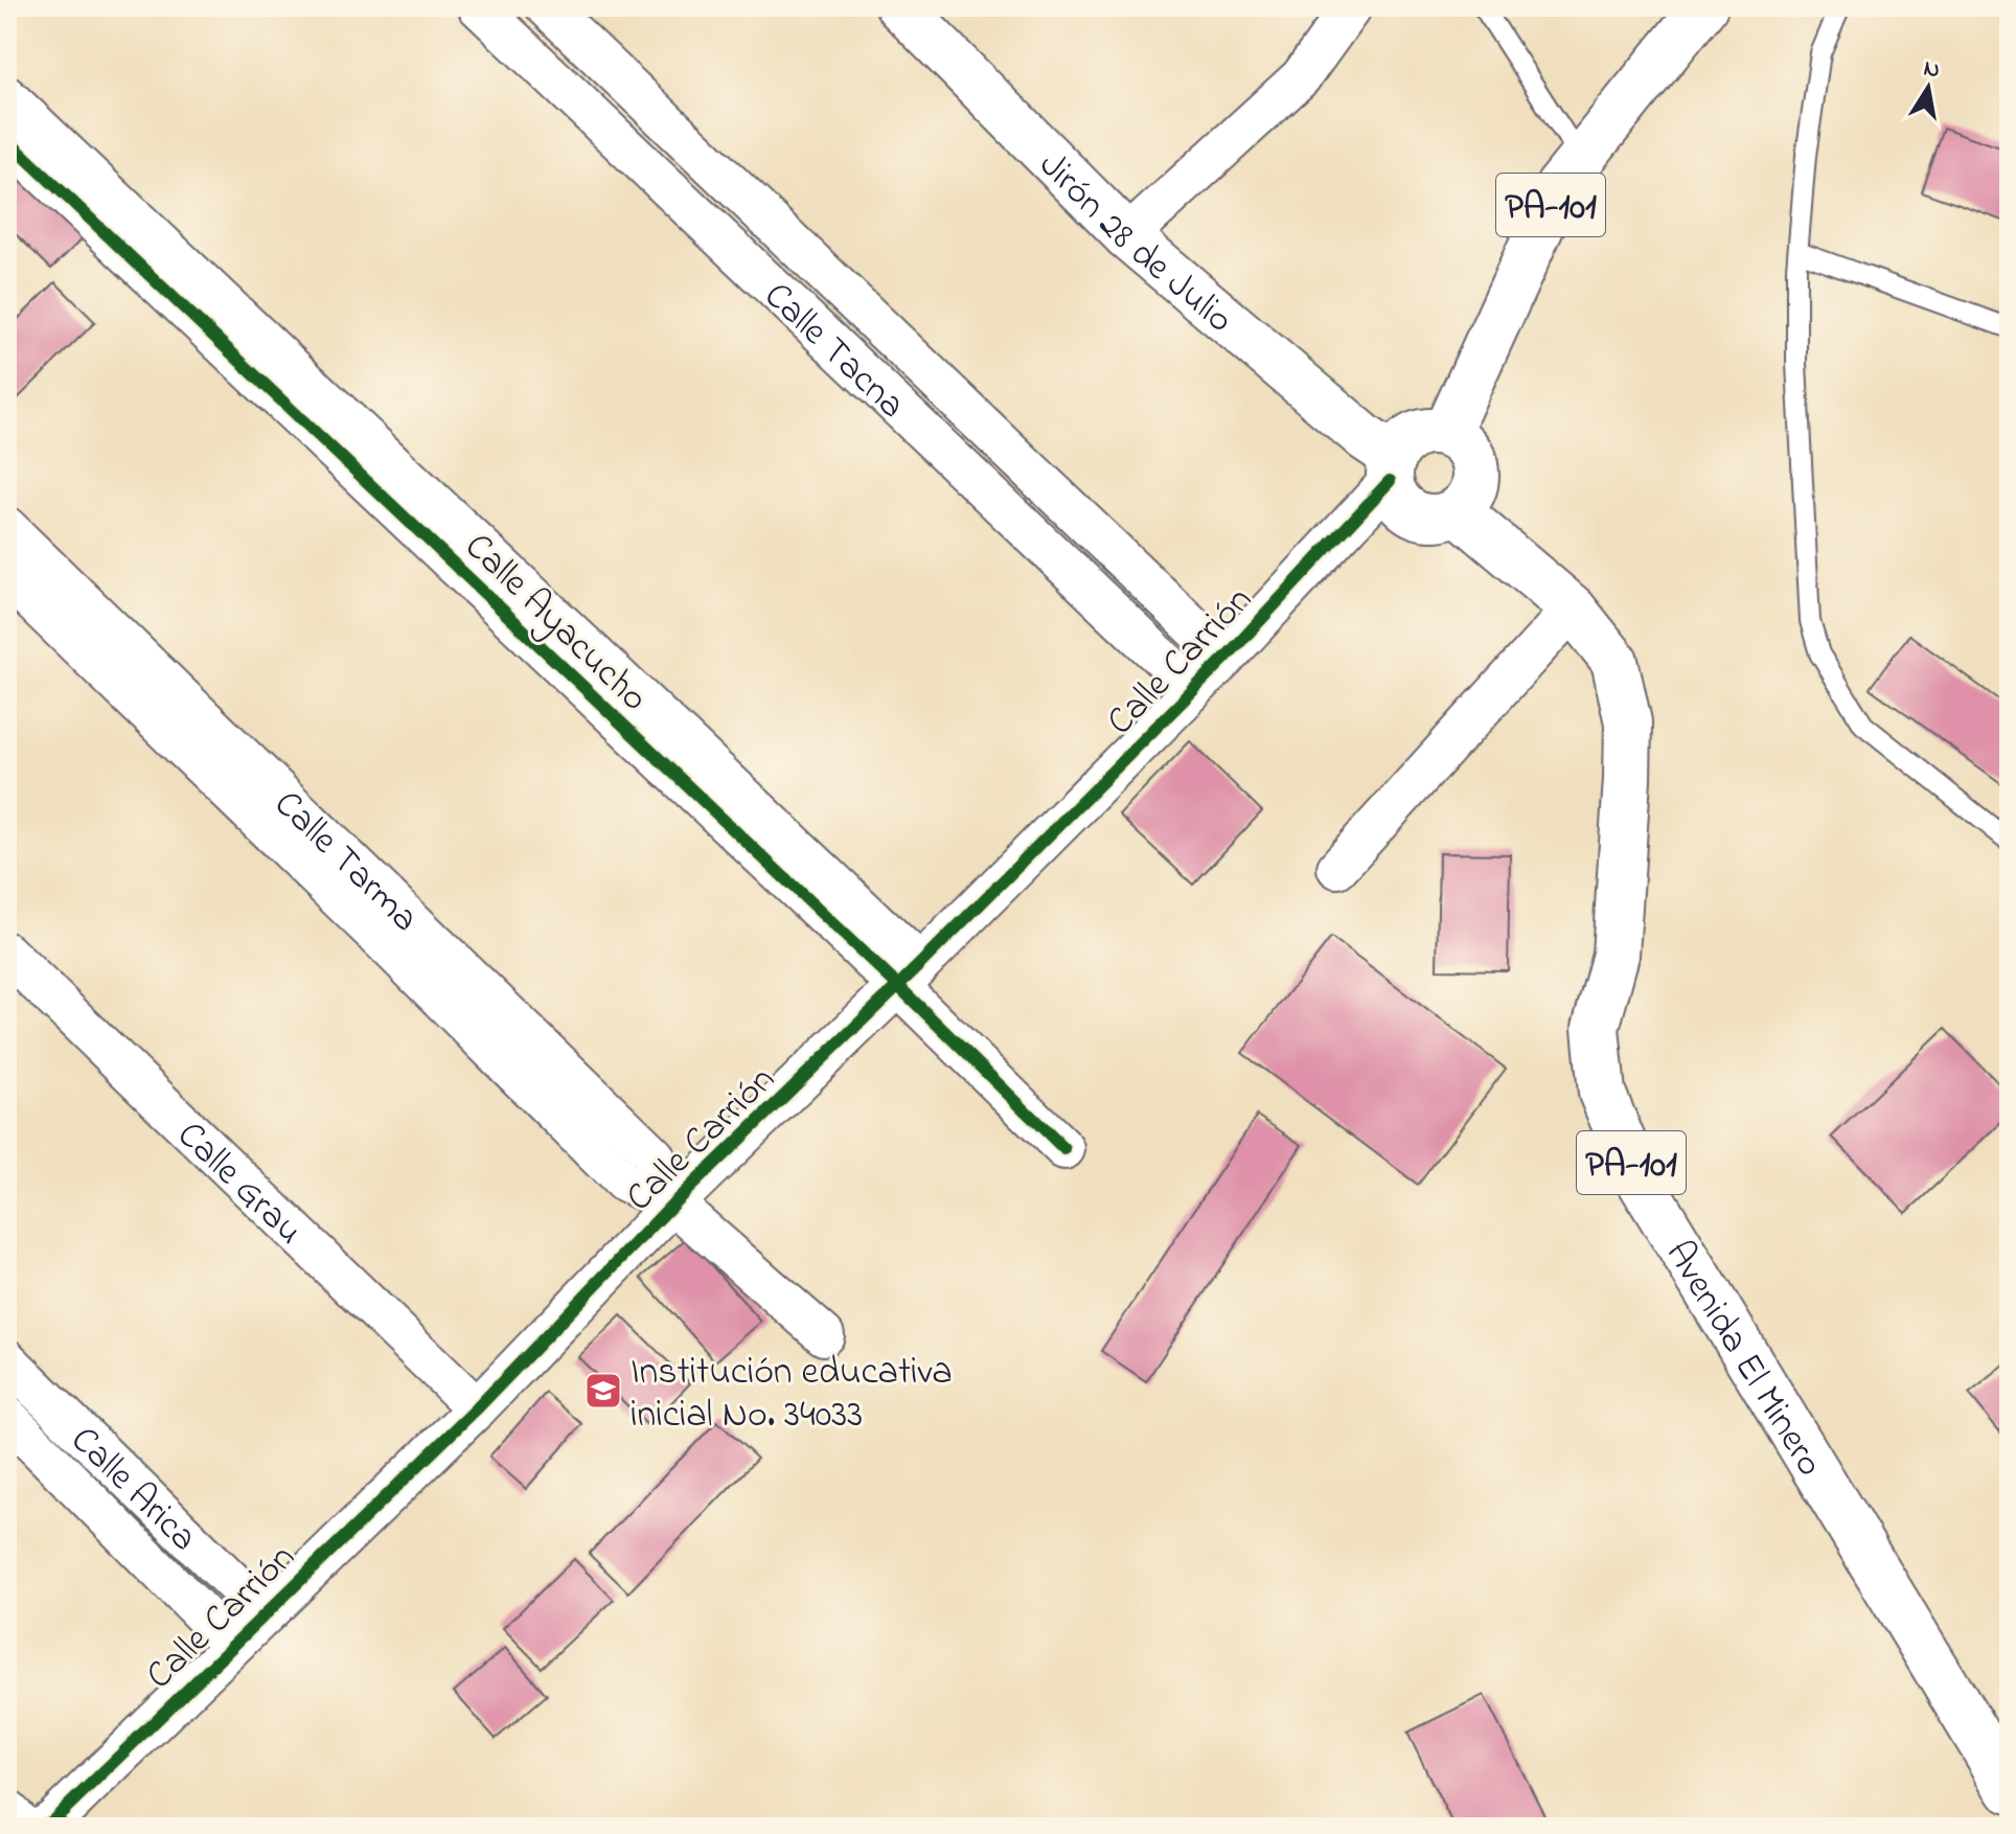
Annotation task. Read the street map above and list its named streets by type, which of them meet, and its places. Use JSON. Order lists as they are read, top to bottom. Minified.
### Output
{"streets":{"main road":["PA-101","Jirón 28 de Julio","Avenida El Minero"],"street":["Calle Tacna","Calle Ayacucho","Calle Carrión","Calle Tarma","Calle Grau","Calle Arica"]},"crossings":[["PA-101","Jirón 28 de Julio"],["PA-101","Calle Carrión"],["PA-101","Avenida El Minero"],["Jirón 28 de Julio","Calle Carrión"],["Jirón 28 de Julio","Avenida El Minero"],["Calle Tacna","Calle Carrión"],["Calle Ayacucho","Calle Carrión"],["Calle Carrión","Calle Tarma"],["Calle Carrión","Calle Grau"],["Calle Carrión","Avenida El Minero"],["Calle Carrión","Calle Arica"]],"places":{"school or university":["Institución educativa inicial No. 34033"]},"north":"top"}
